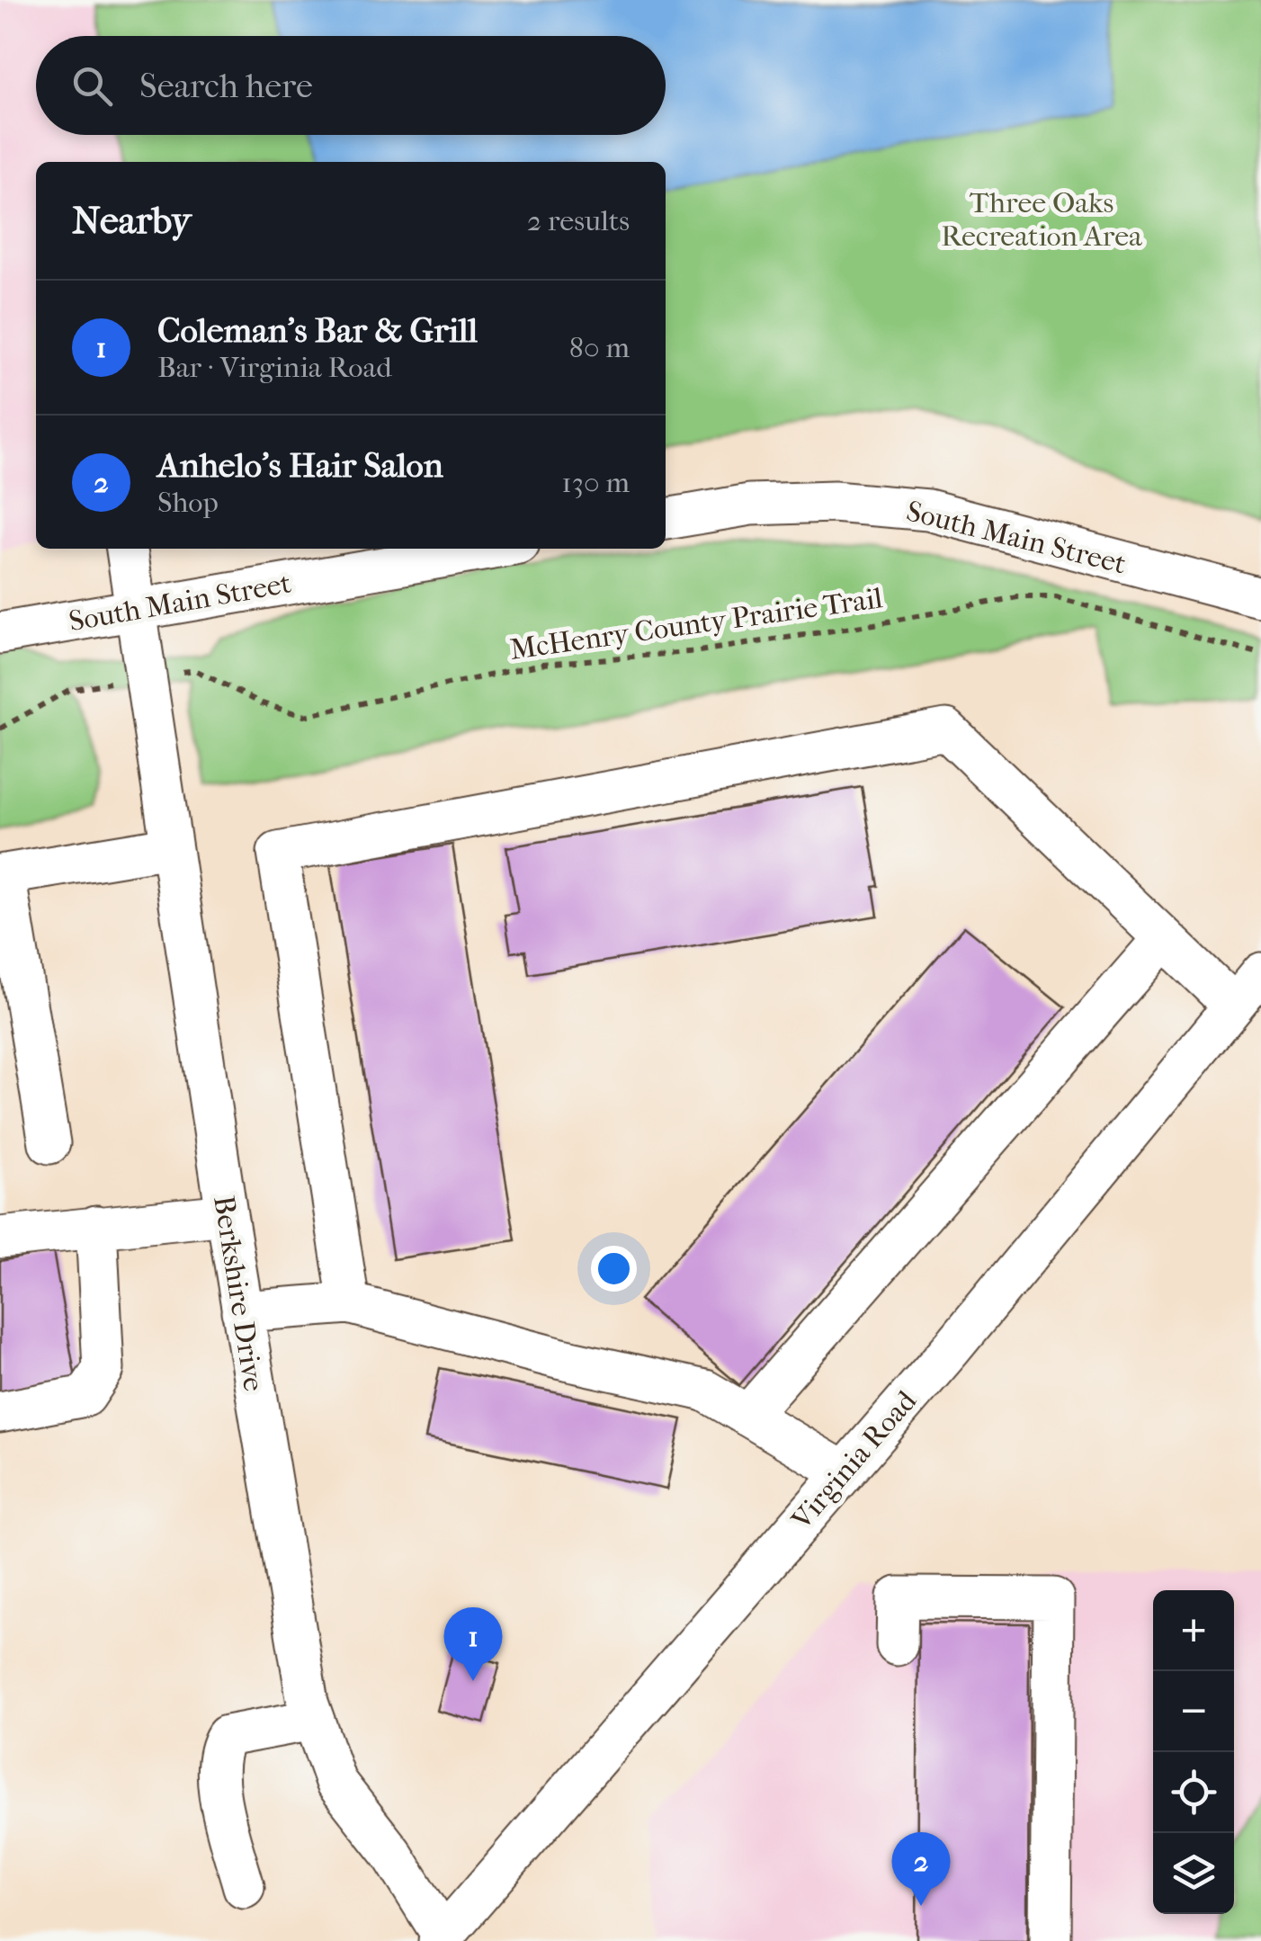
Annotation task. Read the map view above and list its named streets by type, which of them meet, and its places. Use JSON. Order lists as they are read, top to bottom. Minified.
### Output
{"streets":{"street":["South Main Street","Berkshire Drive","Virginia Road"],"path":["McHenry County Prairie Trail"]},"crossings":[["South Main Street","Berkshire Drive"],["Berkshire Drive","Virginia Road"]],"parks":["Three Oaks Recreation Area"],"page":{"search":"Search here","heading":["Nearby","2 results"],"list":[{"mark":"1","name":"Coleman's Bar & Grill","note":"Bar · Virginia Road","value":"80 m"},{"mark":"2","name":"Anhelo's Hair Salon","note":"Shop","value":"130 m"}],"map_buttons":["+","−"],"pins":["1","2"]}}
